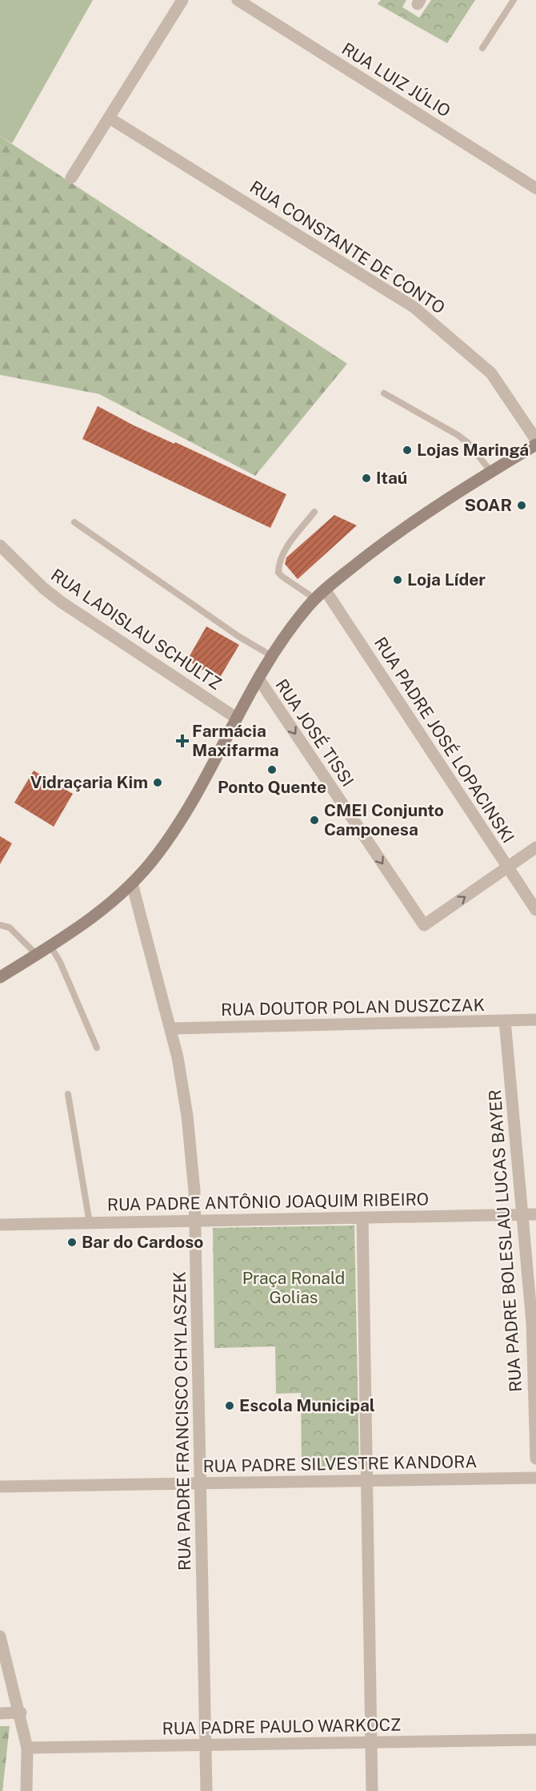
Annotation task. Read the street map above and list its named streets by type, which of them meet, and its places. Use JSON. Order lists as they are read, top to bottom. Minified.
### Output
{"streets":{"street":["RUA LUIZ JÚLIO","RUA CONSTANTE DE CONTO","RUA LADISLAU SCHULTZ","RUA JOSÉ TISSI","RUA PADRE JOSÉ LOPACINSKI","RUA DOUTOR POLAN DUSZCZAK","RUA PADRE ANTÔNIO JOAQUIM RIBEIRO","RUA PADRE BOLESLAU LUCAS BAYER","RUA PADRE FRANCISCO CHYLASZEK","RUA PADRE SILVESTRE KANDORA","RUA PADRE PAULO WARKOCZ"]},"crossings":[["RUA JOSÉ TISSI","RUA PADRE JOSÉ LOPACINSKI"],["RUA DOUTOR POLAN DUSZCZAK","RUA PADRE BOLESLAU LUCAS BAYER"],["RUA DOUTOR POLAN DUSZCZAK","RUA PADRE FRANCISCO CHYLASZEK"],["RUA PADRE ANTÔNIO JOAQUIM RIBEIRO","RUA PADRE BOLESLAU LUCAS BAYER"],["RUA PADRE ANTÔNIO JOAQUIM RIBEIRO","RUA PADRE FRANCISCO CHYLASZEK"],["RUA PADRE FRANCISCO CHYLASZEK","RUA PADRE SILVESTRE KANDORA"],["RUA PADRE FRANCISCO CHYLASZEK","RUA PADRE PAULO WARKOCZ"]],"parks":["Praça Ronald Golias"],"places":{"other":["Lojas Maringá","Itaú","SOAR","Loja Líder","Ponto Quente","Vidraçaria Kim","CMEI Conjunto Camponesa","Bar do Cardoso","Escola Municipal"],"health":["Farmácia Maxifarma"]}}
